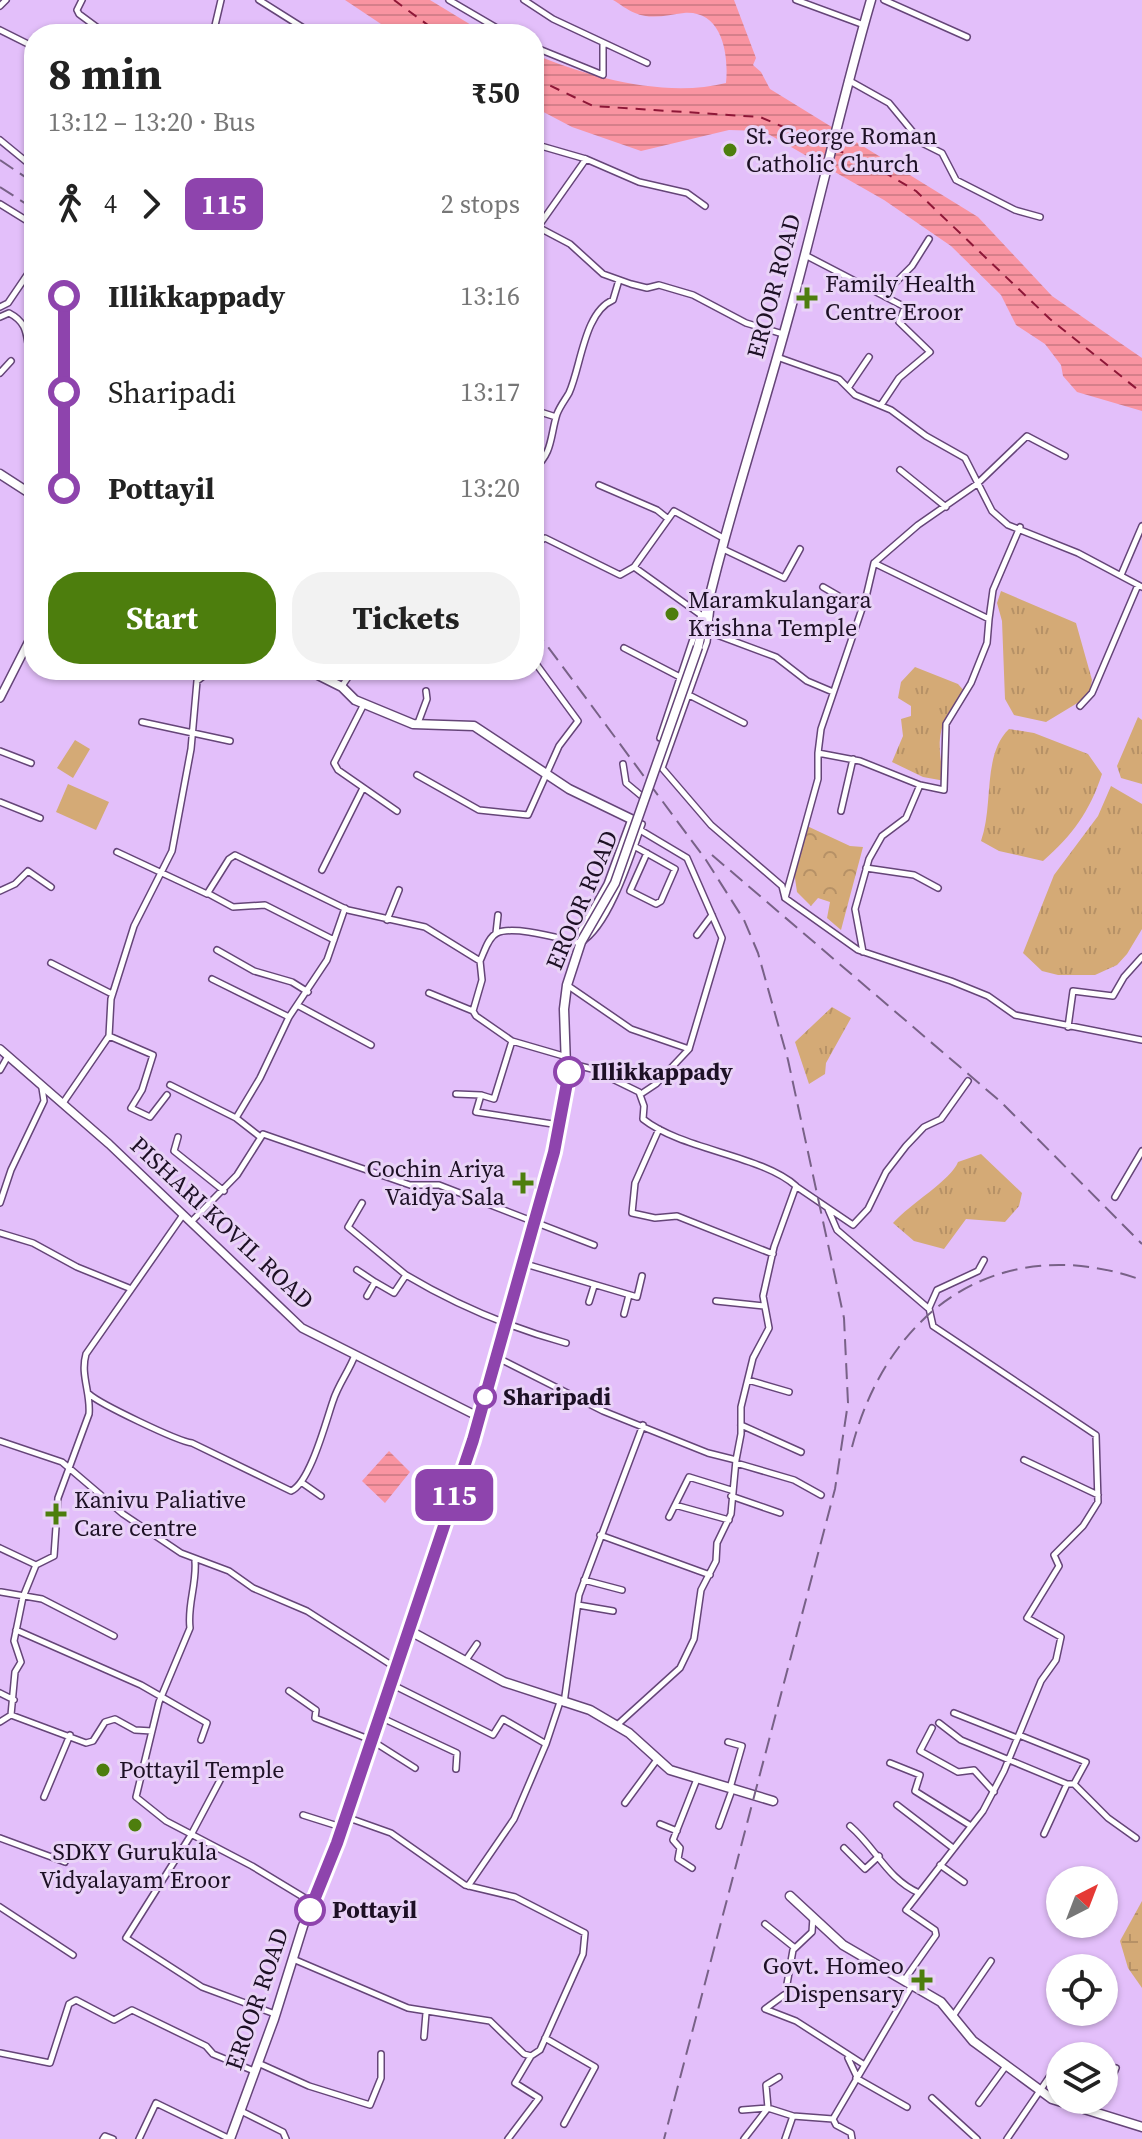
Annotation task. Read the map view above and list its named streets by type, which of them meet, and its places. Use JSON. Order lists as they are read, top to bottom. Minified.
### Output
{"streets":{"main road":["EROOR ROAD"],"street":["PISHARI KOVIL ROAD"]},"crossings":[["EROOR ROAD","PISHARI KOVIL ROAD"]],"places":{"other":["St. George Roman Catholic Church","Maramkulangara Krishna Temple","Illikkappady","Sharipadi","Pottayil Temple","SDKY Gurukula Vidyalayam Eroor","Pottayil"],"health":["Family Health Centre Eroor","Cochin Ariya Vaidya Sala","Kanivu Paliative Care centre","Govt. Homeo Dispensary"]},"lines":["bus line 115"],"north":"top right","page":{"on_map":"115","heading":["8 min","13:12 – 13:20 · Bus","₹50"],"legs":["4","115","2 stops"],"list":[{"name":"Illikkappady","value":"13:16"},{"name":"Sharipadi","value":"13:17"},{"name":"Pottayil","value":"13:20"}],"buttons":["Start","Tickets"]}}
